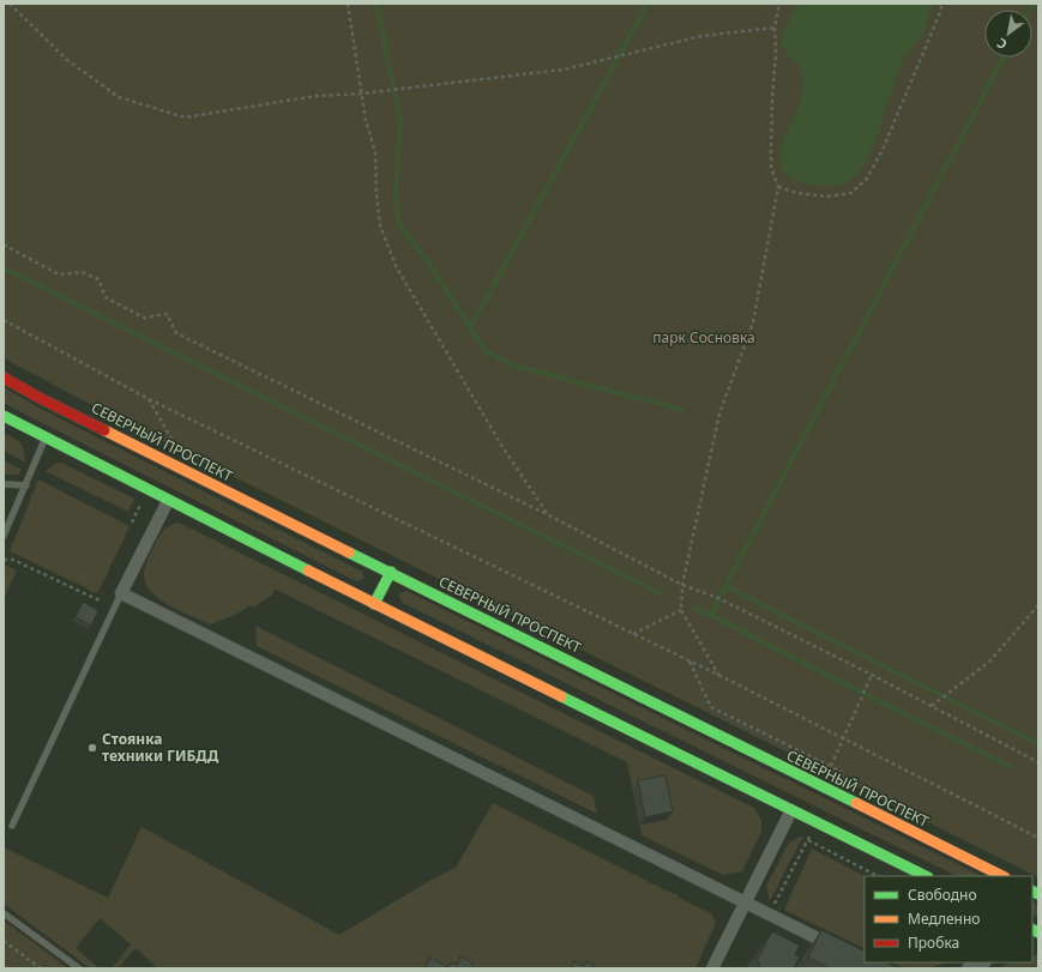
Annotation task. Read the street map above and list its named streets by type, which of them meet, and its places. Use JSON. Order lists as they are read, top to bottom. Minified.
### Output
{"streets":{"main road":["СЕВЕРНЫЙ ПРОСПЕКТ"]},"parks":["парк Сосновка"],"places":["Стоянка техники ГИБДД"],"legend":["Свободно","Медленно","Пробка"],"north":"bottom left"}
